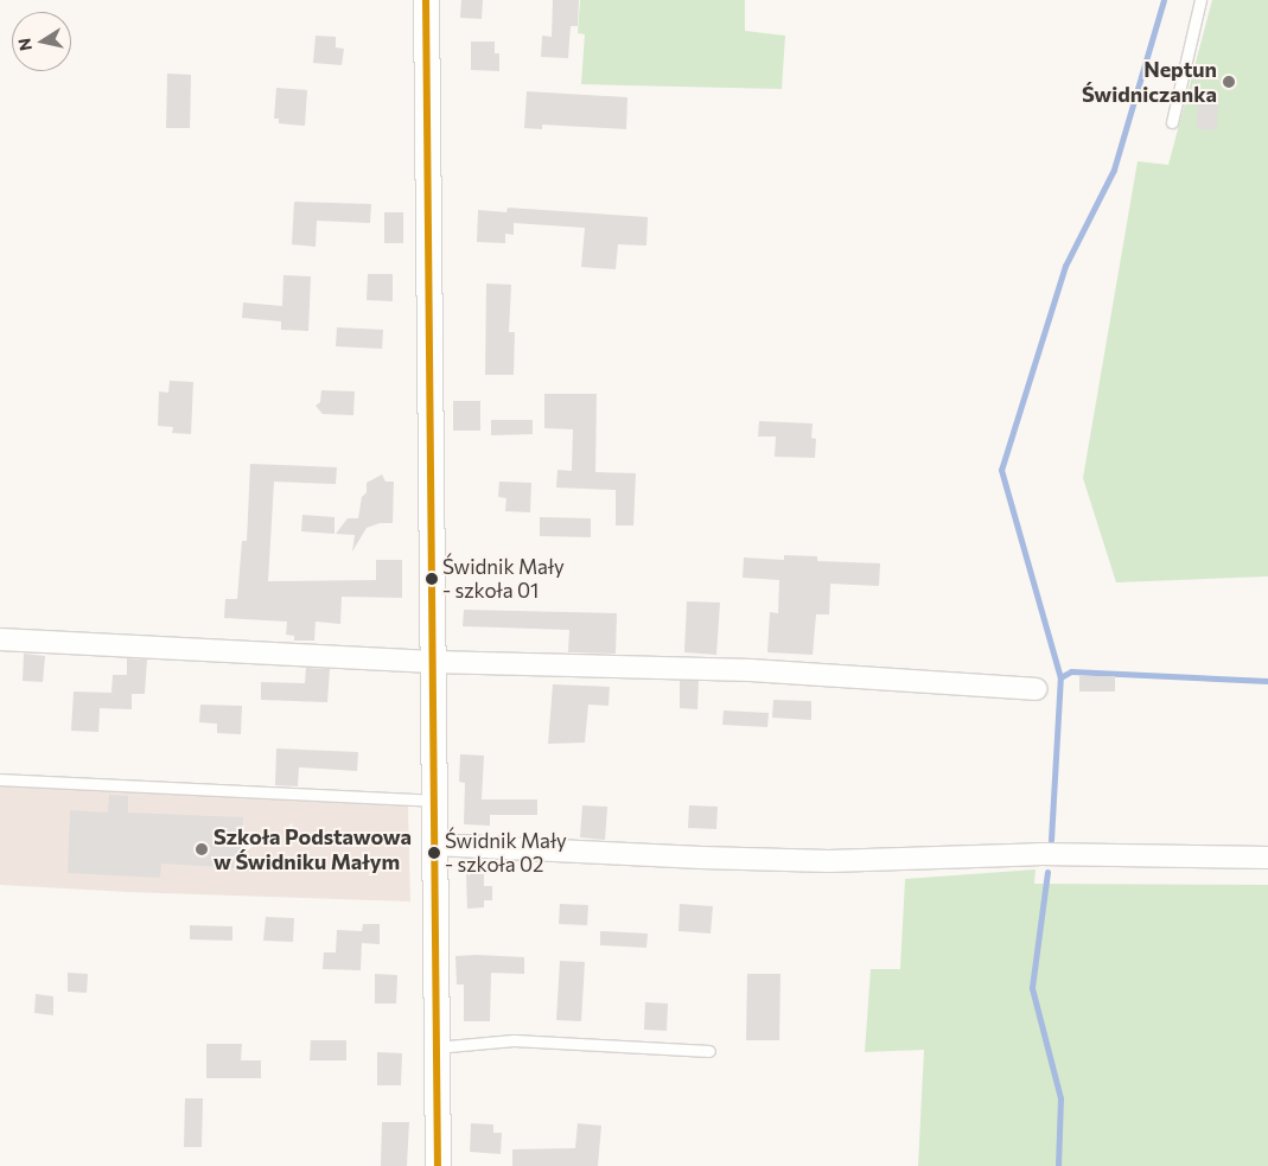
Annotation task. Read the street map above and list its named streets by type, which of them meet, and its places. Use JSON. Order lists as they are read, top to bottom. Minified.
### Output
{"places":["Neptun Świdniczanka","Świdnik Mały - szkoła 01","Szkoła Podstawowa w Świdniku Małym","Świdnik Mały - szkoła 02"],"north":"left"}
